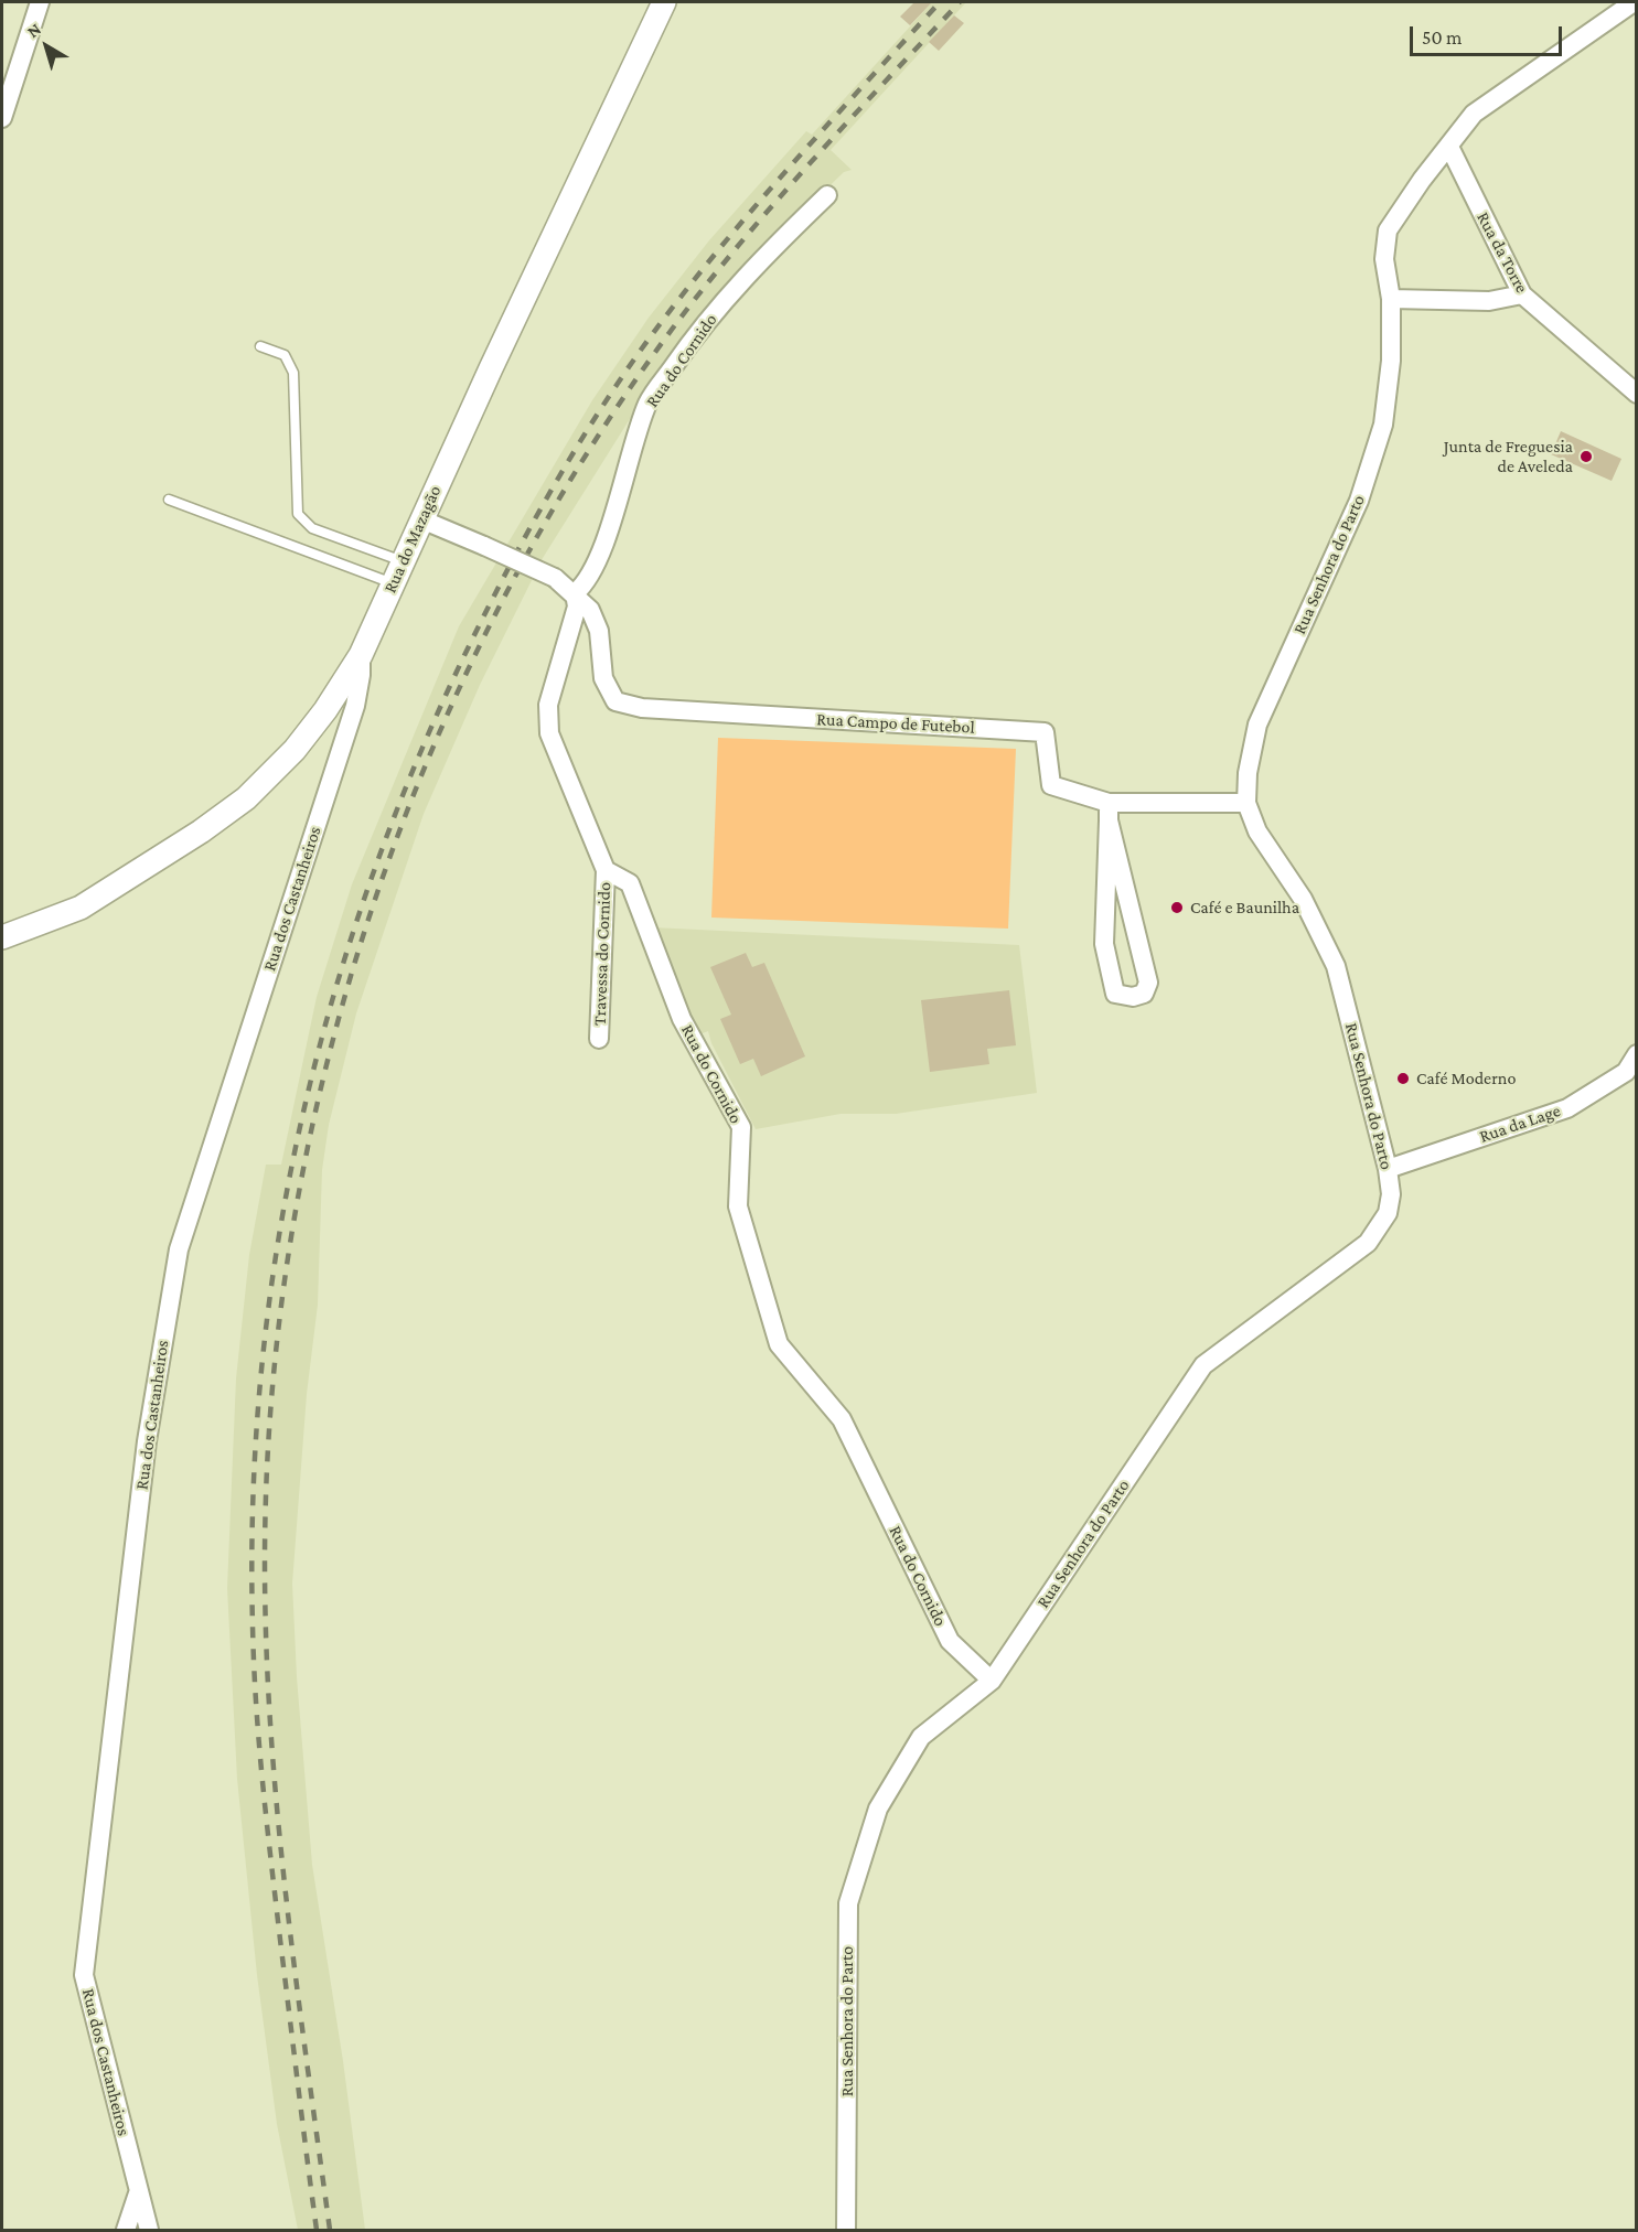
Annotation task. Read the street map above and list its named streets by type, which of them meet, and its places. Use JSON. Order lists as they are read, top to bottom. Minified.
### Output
{"streets":{"street":["Rua da Torre","Rua do Cornido","Rua do Mazagão","Rua Senhora do Parto","Rua Campo de Futebol","Rua dos Castanheiros","Travessa do Cornido","Rua da Lage"]},"crossings":[["Rua da Torre","Rua Senhora do Parto"],["Rua do Cornido","Rua Senhora do Parto"],["Rua do Cornido","Rua Campo de Futebol"],["Rua do Cornido","Travessa do Cornido"],["Rua do Mazagão","Rua dos Castanheiros"],["Rua Senhora do Parto","Rua Campo de Futebol"],["Rua Senhora do Parto","Rua da Lage"]],"places":["Junta de Freguesia de Aveleda","Café e Baunilha","Café Moderno"],"scale_bar":"50 m","north":"top left"}
